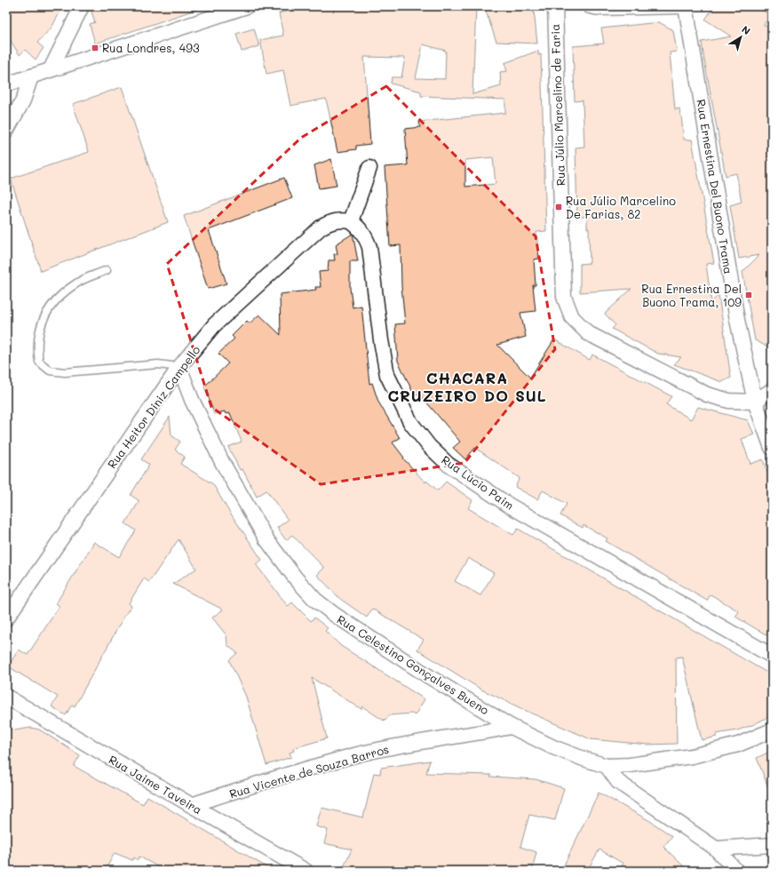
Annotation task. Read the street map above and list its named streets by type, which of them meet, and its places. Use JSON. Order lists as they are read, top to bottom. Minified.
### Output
{"streets":{"street":["Rua Júlio Marcelino de Faria","Rua Ernestina Del Buono Trama","Rua Heitor Diniz Campello","Rua Lúcio Paim","Rua Celestino Gonçalves Bueno","Rua Vicente de Souza Barros","Rua Jaime Taveira"]},"crossings":[["Rua Júlio Marcelino de Faria","Rua Ernestina Del Buono Trama"],["Rua Heitor Diniz Campello","Rua Lúcio Paim"],["Rua Heitor Diniz Campello","Rua Celestino Gonçalves Bueno"],["Rua Celestino Gonçalves Bueno","Rua Vicente de Souza Barros"],["Rua Vicente de Souza Barros","Rua Jaime Taveira"]],"districts":["CHACARA CRUZEIRO DO SUL"],"places":{"transit":["Rua Londres, 493","Rua Júlio Marcelino De Farias, 82","Rua Ernestina Del Buono Trama, 109"]},"north":"top right"}
